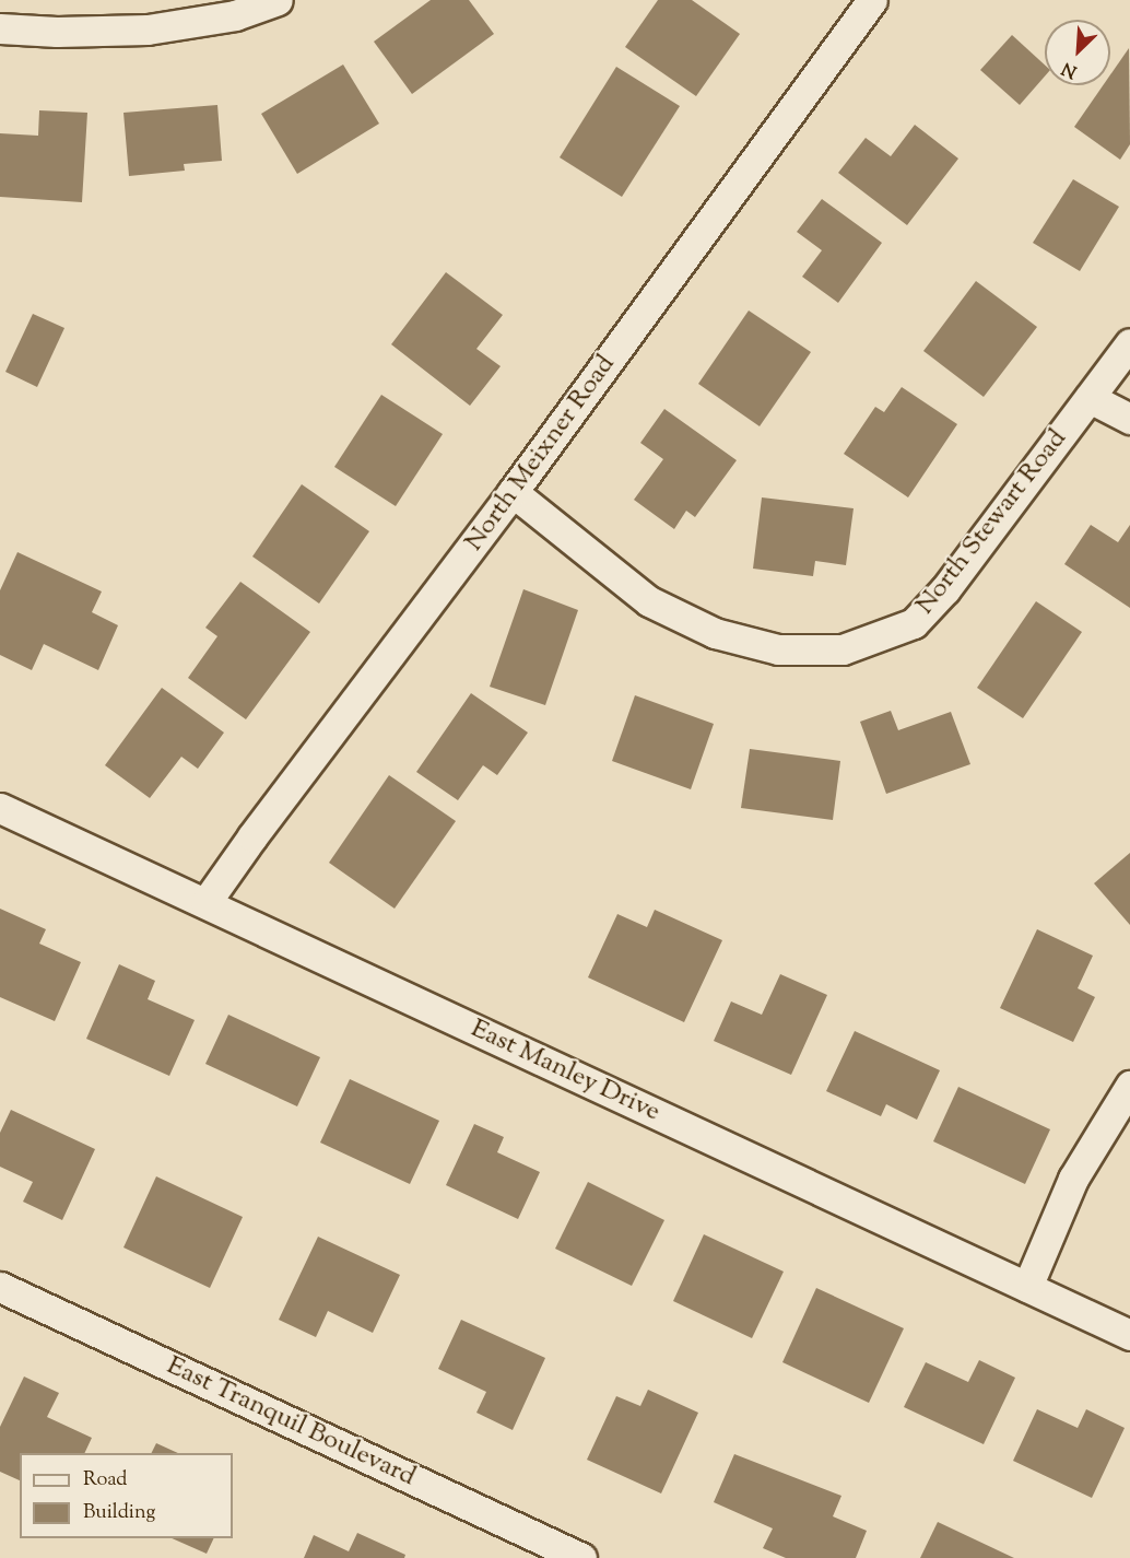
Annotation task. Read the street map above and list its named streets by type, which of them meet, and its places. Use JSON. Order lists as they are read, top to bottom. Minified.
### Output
{"streets":{"street":["North Meixner Road","North Stewart Road","East Manley Drive","East Tranquil Boulevard"]},"crossings":[["North Meixner Road","North Stewart Road"],["North Meixner Road","East Manley Drive"]],"legend":["Road","Building"],"north":"bottom left"}
